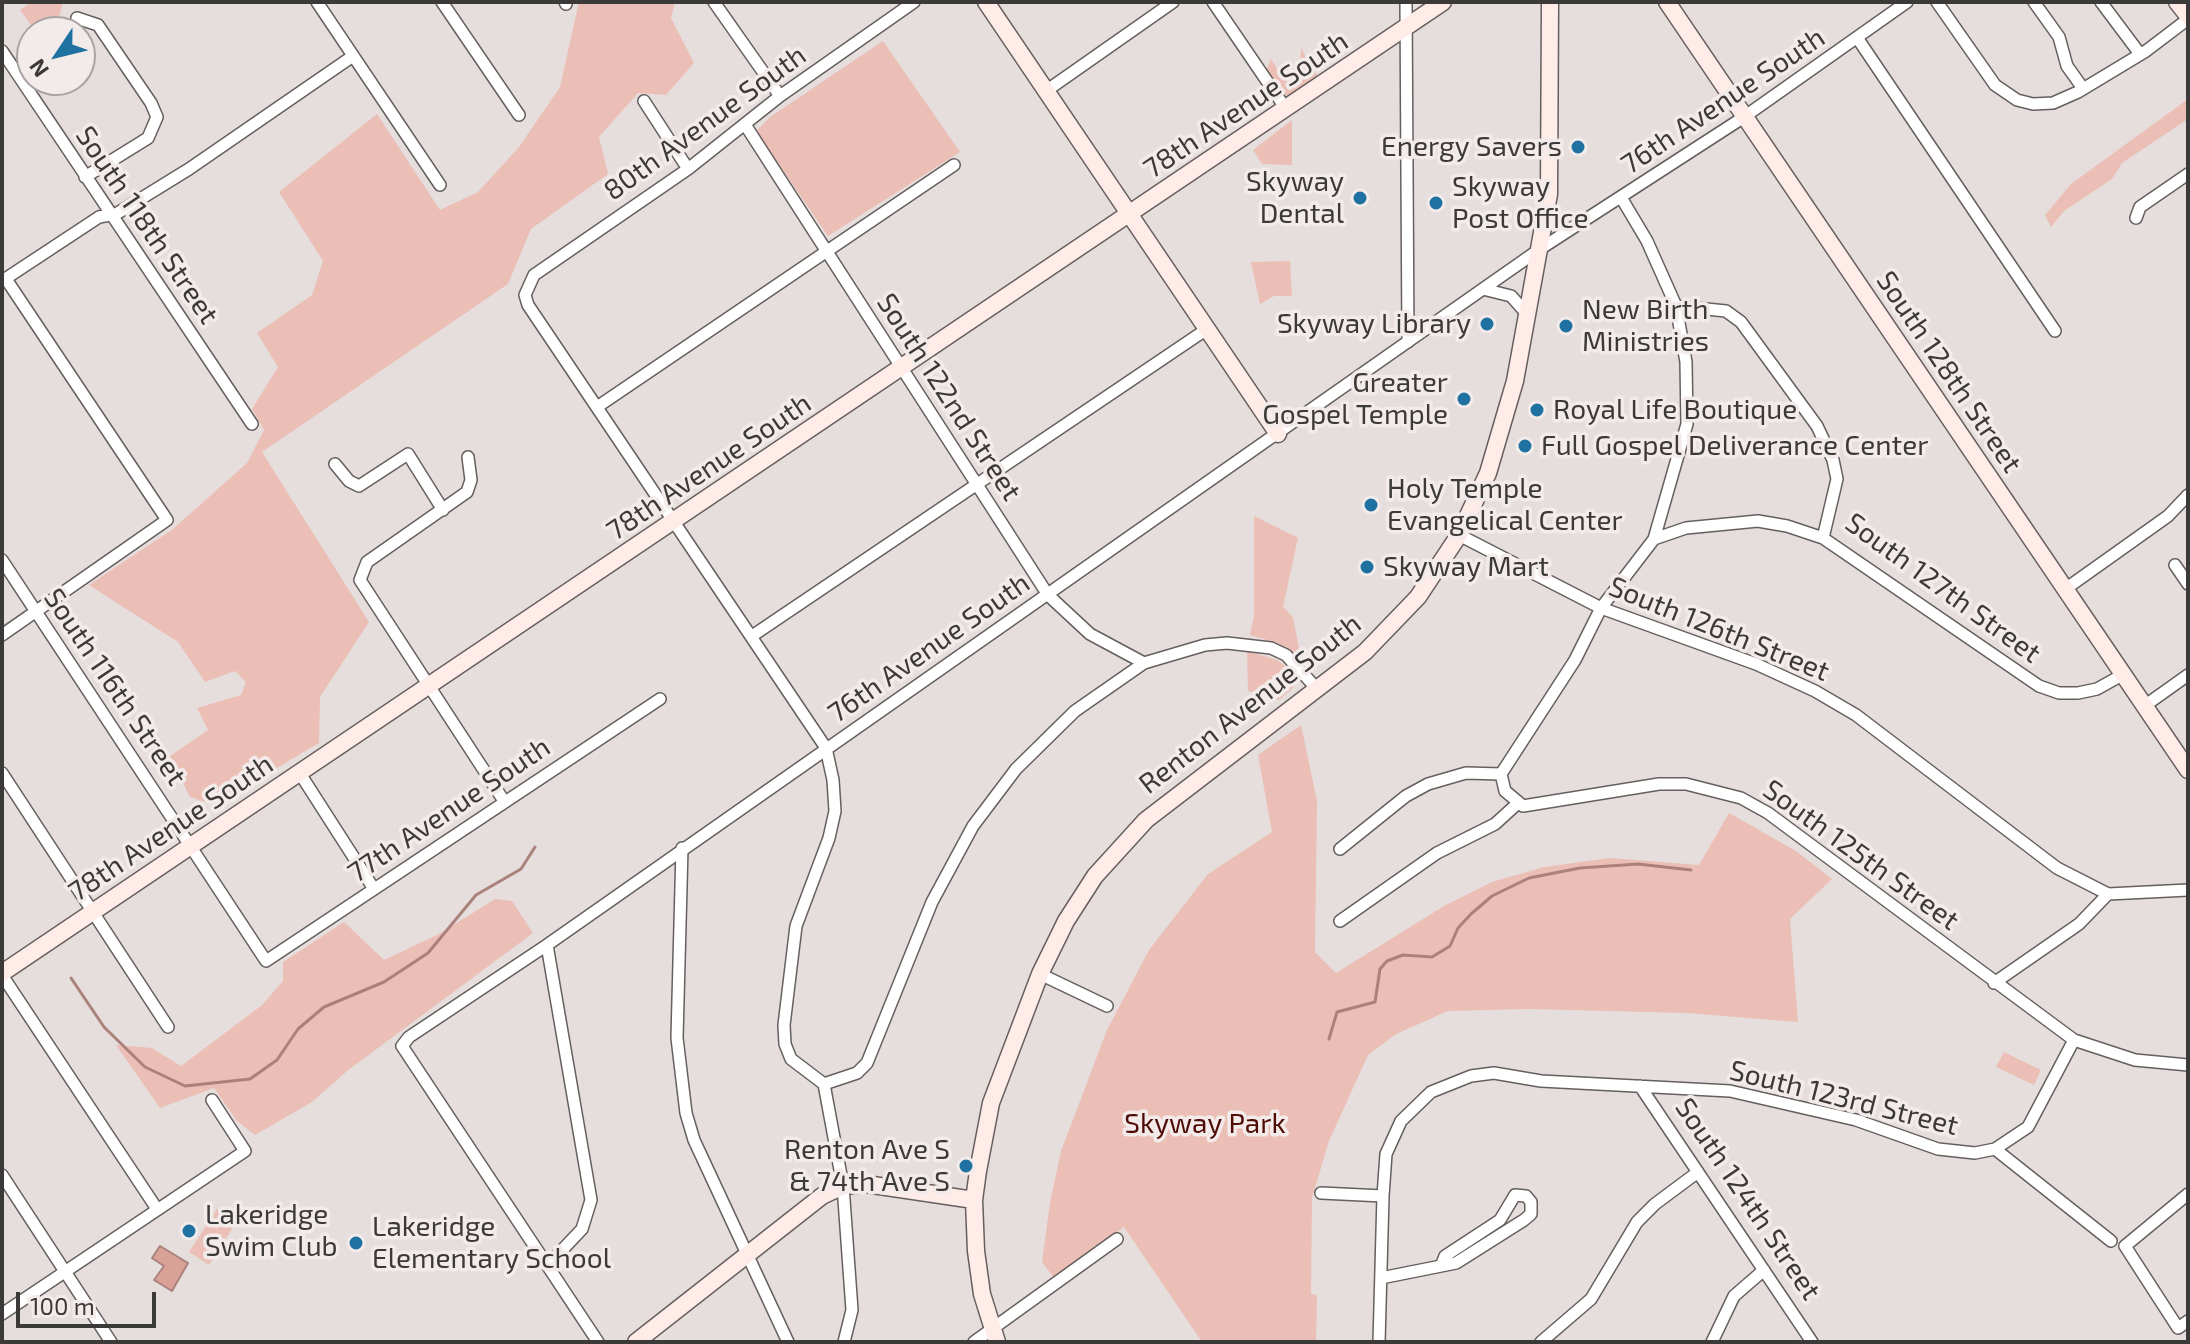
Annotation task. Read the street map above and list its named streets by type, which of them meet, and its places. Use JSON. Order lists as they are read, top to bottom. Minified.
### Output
{"streets":{"street":["76th Avenue South","78th Avenue South","80th Avenue South","South 118th Street","South 128th Street","South 122nd Street","South 127th Street","South 126th Street","South 116th Street","Renton Avenue South","77th Avenue South","South 125th Street","South 123rd Street","South 124th Street"]},"crossings":[["76th Avenue South","South 128th Street"],["76th Avenue South","South 122nd Street"],["76th Avenue South","Renton Avenue South"],["78th Avenue South","South 122nd Street"],["78th Avenue South","South 116th Street"],["80th Avenue South","South 122nd Street"],["South 128th Street","South 127th Street"],["South 126th Street","Renton Avenue South"],["South 116th Street","77th Avenue South"],["South 125th Street","South 123rd Street"],["South 123rd Street","South 124th Street"]],"parks":["Skyway Park"],"places":["Energy Savers","Skyway Dental","Skyway Post Office","Skyway Library","New Birth Ministries","Greater Gospel Temple","Royal Life Boutique","Full Gospel Deliverance Center","Holy Temple Evangelical Center","Skyway Mart","Renton Ave S & 74th Ave S","Lakeridge Swim Club","Lakeridge Elementary School"],"scale_bar":"100 m","north":"bottom left"}
